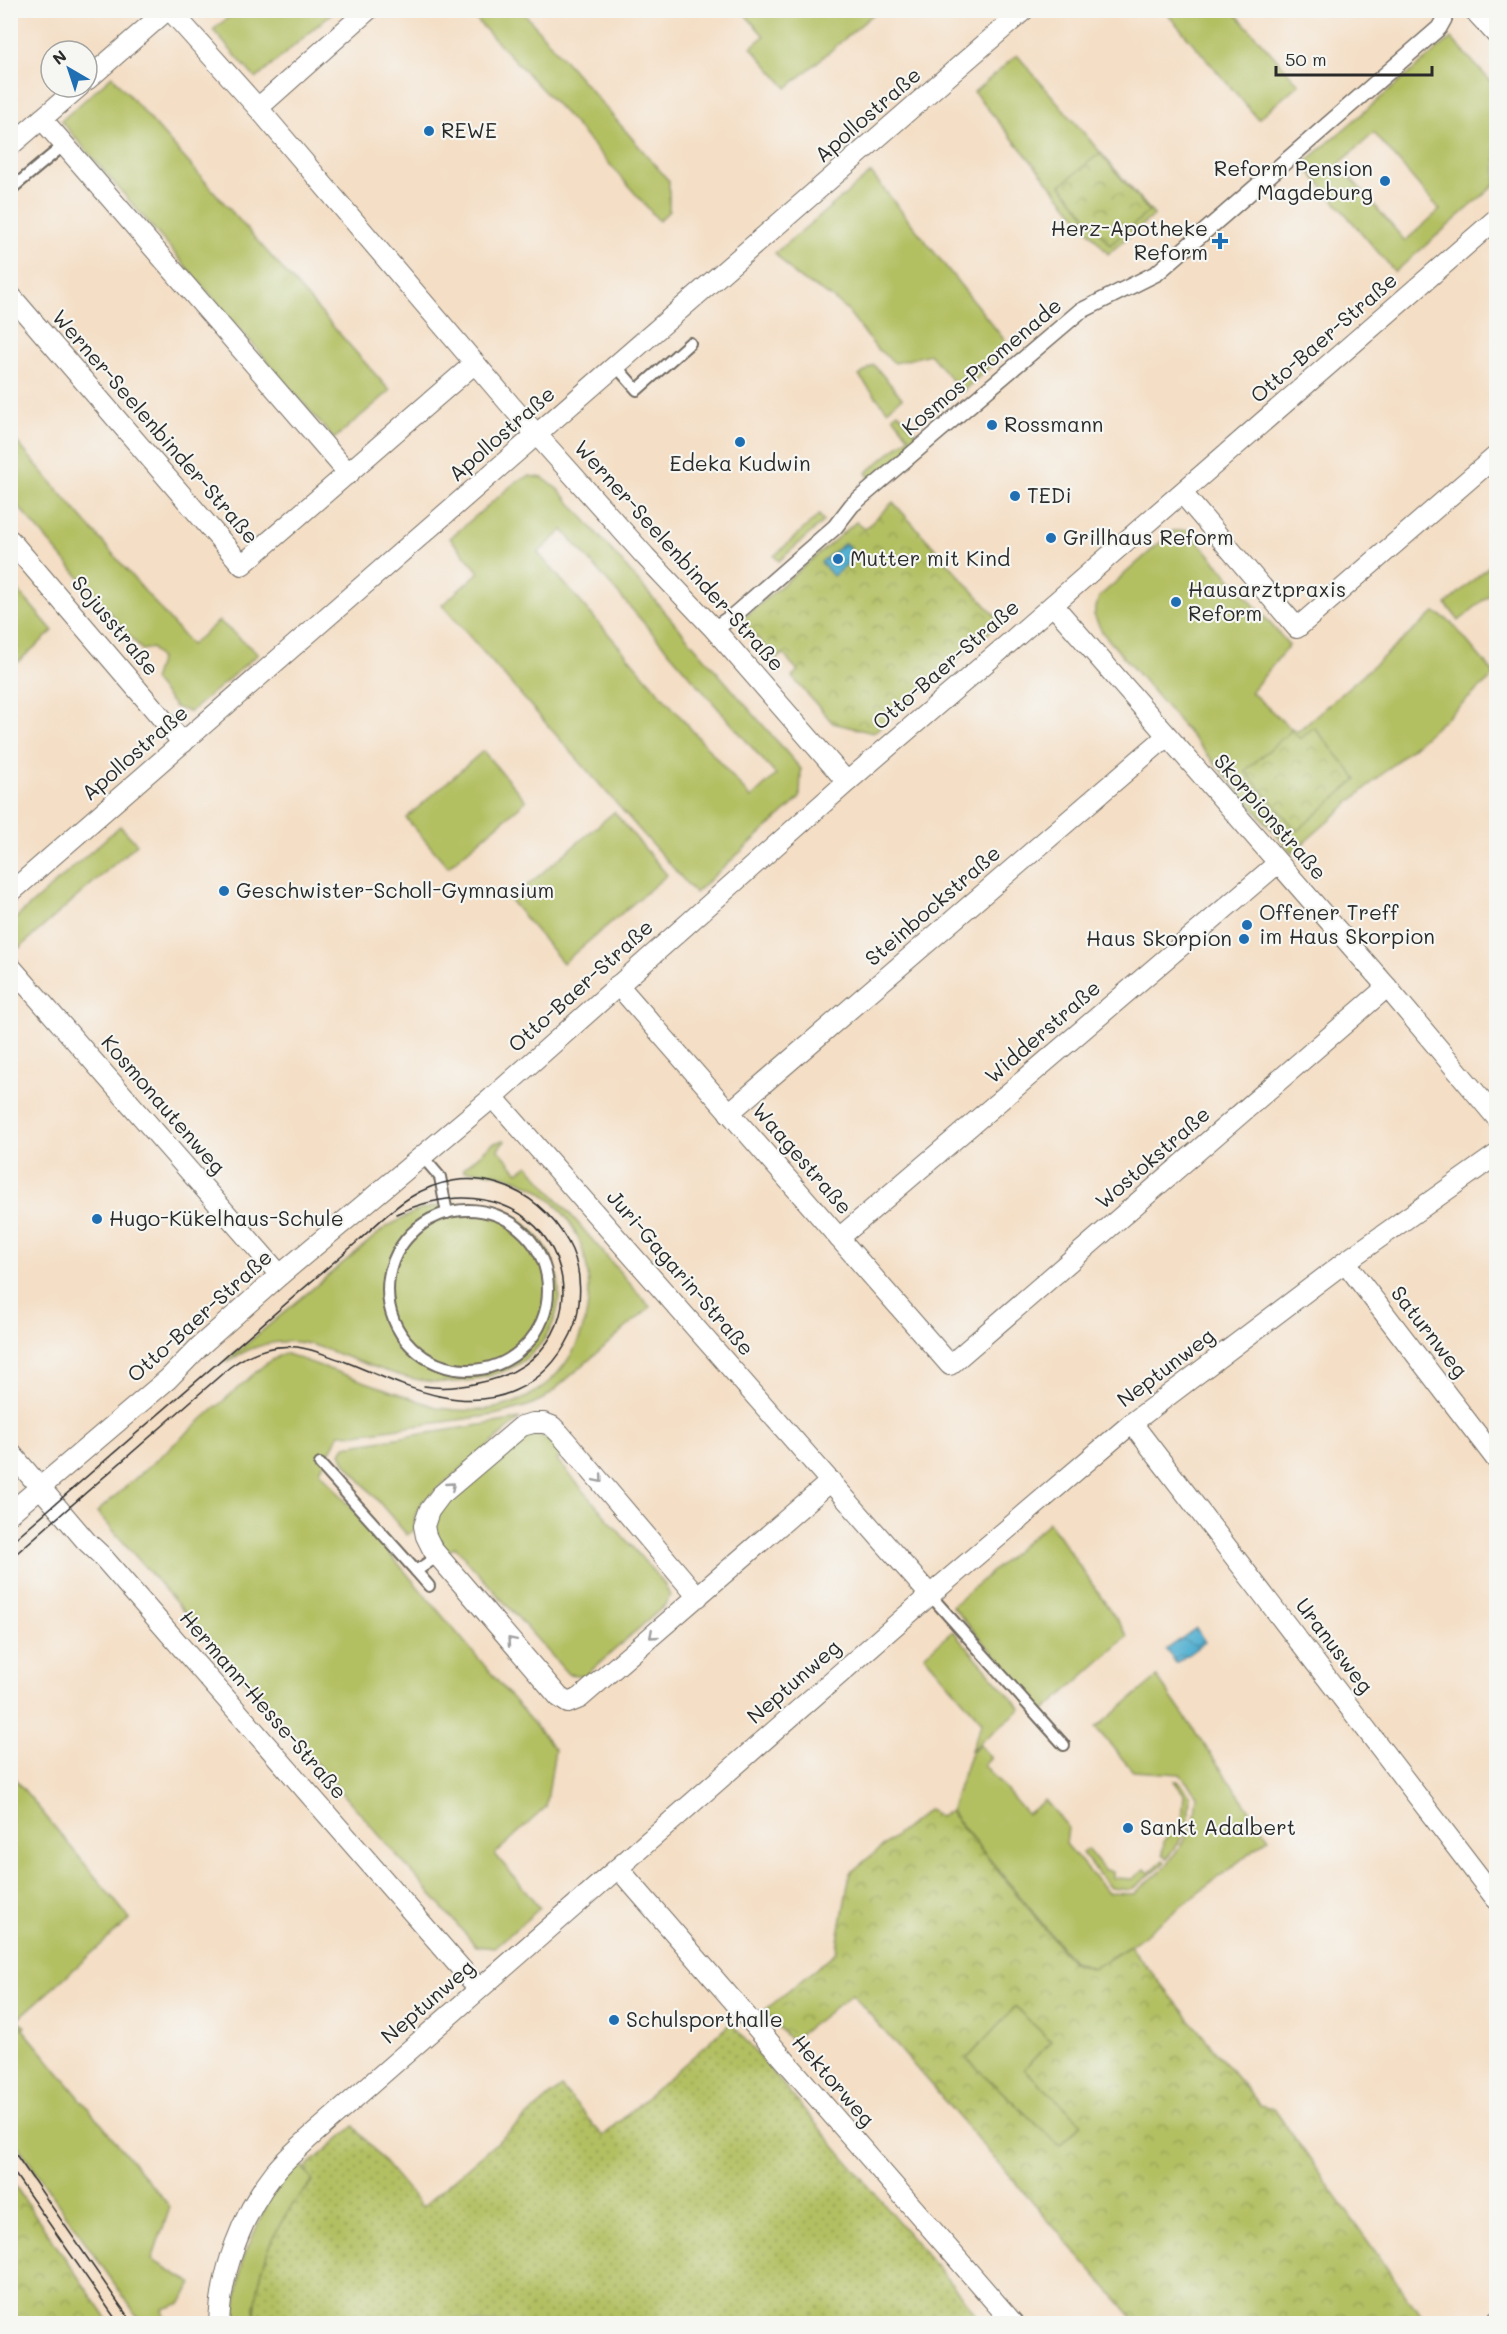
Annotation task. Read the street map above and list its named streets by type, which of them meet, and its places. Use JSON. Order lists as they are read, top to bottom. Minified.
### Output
{"streets":{"street":["Apollostraße","Otto-Baer-Straße","Kosmos-Promenade","Werner-Seelenbinder-Straße","Sojusstraße","Skorpionstraße","Steinbockstraße","Widderstraße","Kosmonautenweg","Wostokstraße","Waagestraße","Juri-Gagarin-Straße","Saturnweg","Neptunweg","Uranusweg","Hermann-Hesse-Straße","Hektorweg"]},"crossings":[["Apollostraße","Werner-Seelenbinder-Straße"],["Apollostraße","Sojusstraße"],["Otto-Baer-Straße","Werner-Seelenbinder-Straße"],["Otto-Baer-Straße","Skorpionstraße"],["Otto-Baer-Straße","Kosmonautenweg"],["Otto-Baer-Straße","Waagestraße"],["Otto-Baer-Straße","Juri-Gagarin-Straße"],["Otto-Baer-Straße","Hermann-Hesse-Straße"],["Kosmos-Promenade","Werner-Seelenbinder-Straße"],["Skorpionstraße","Steinbockstraße"],["Skorpionstraße","Widderstraße"],["Skorpionstraße","Wostokstraße"],["Steinbockstraße","Waagestraße"],["Widderstraße","Waagestraße"],["Wostokstraße","Waagestraße"],["Juri-Gagarin-Straße","Neptunweg"],["Saturnweg","Neptunweg"],["Neptunweg","Uranusweg"],["Neptunweg","Hermann-Hesse-Straße"],["Neptunweg","Hektorweg"]],"places":{"other":["REWE","Reform Pension Magdeburg","Rossmann","Edeka Kudwin","TEDi","Grillhaus Reform","Mutter mit Kind","Hausarztpraxis Reform","Geschwister-Scholl-Gymnasium","Offener Treff im Haus Skorpion","Haus Skorpion","Hugo-Kükelhaus-Schule","Sankt Adalbert","Schulsporthalle"],"health":["Herz-Apotheke Reform"]},"scale_bar":"50 m","north":"top left"}
